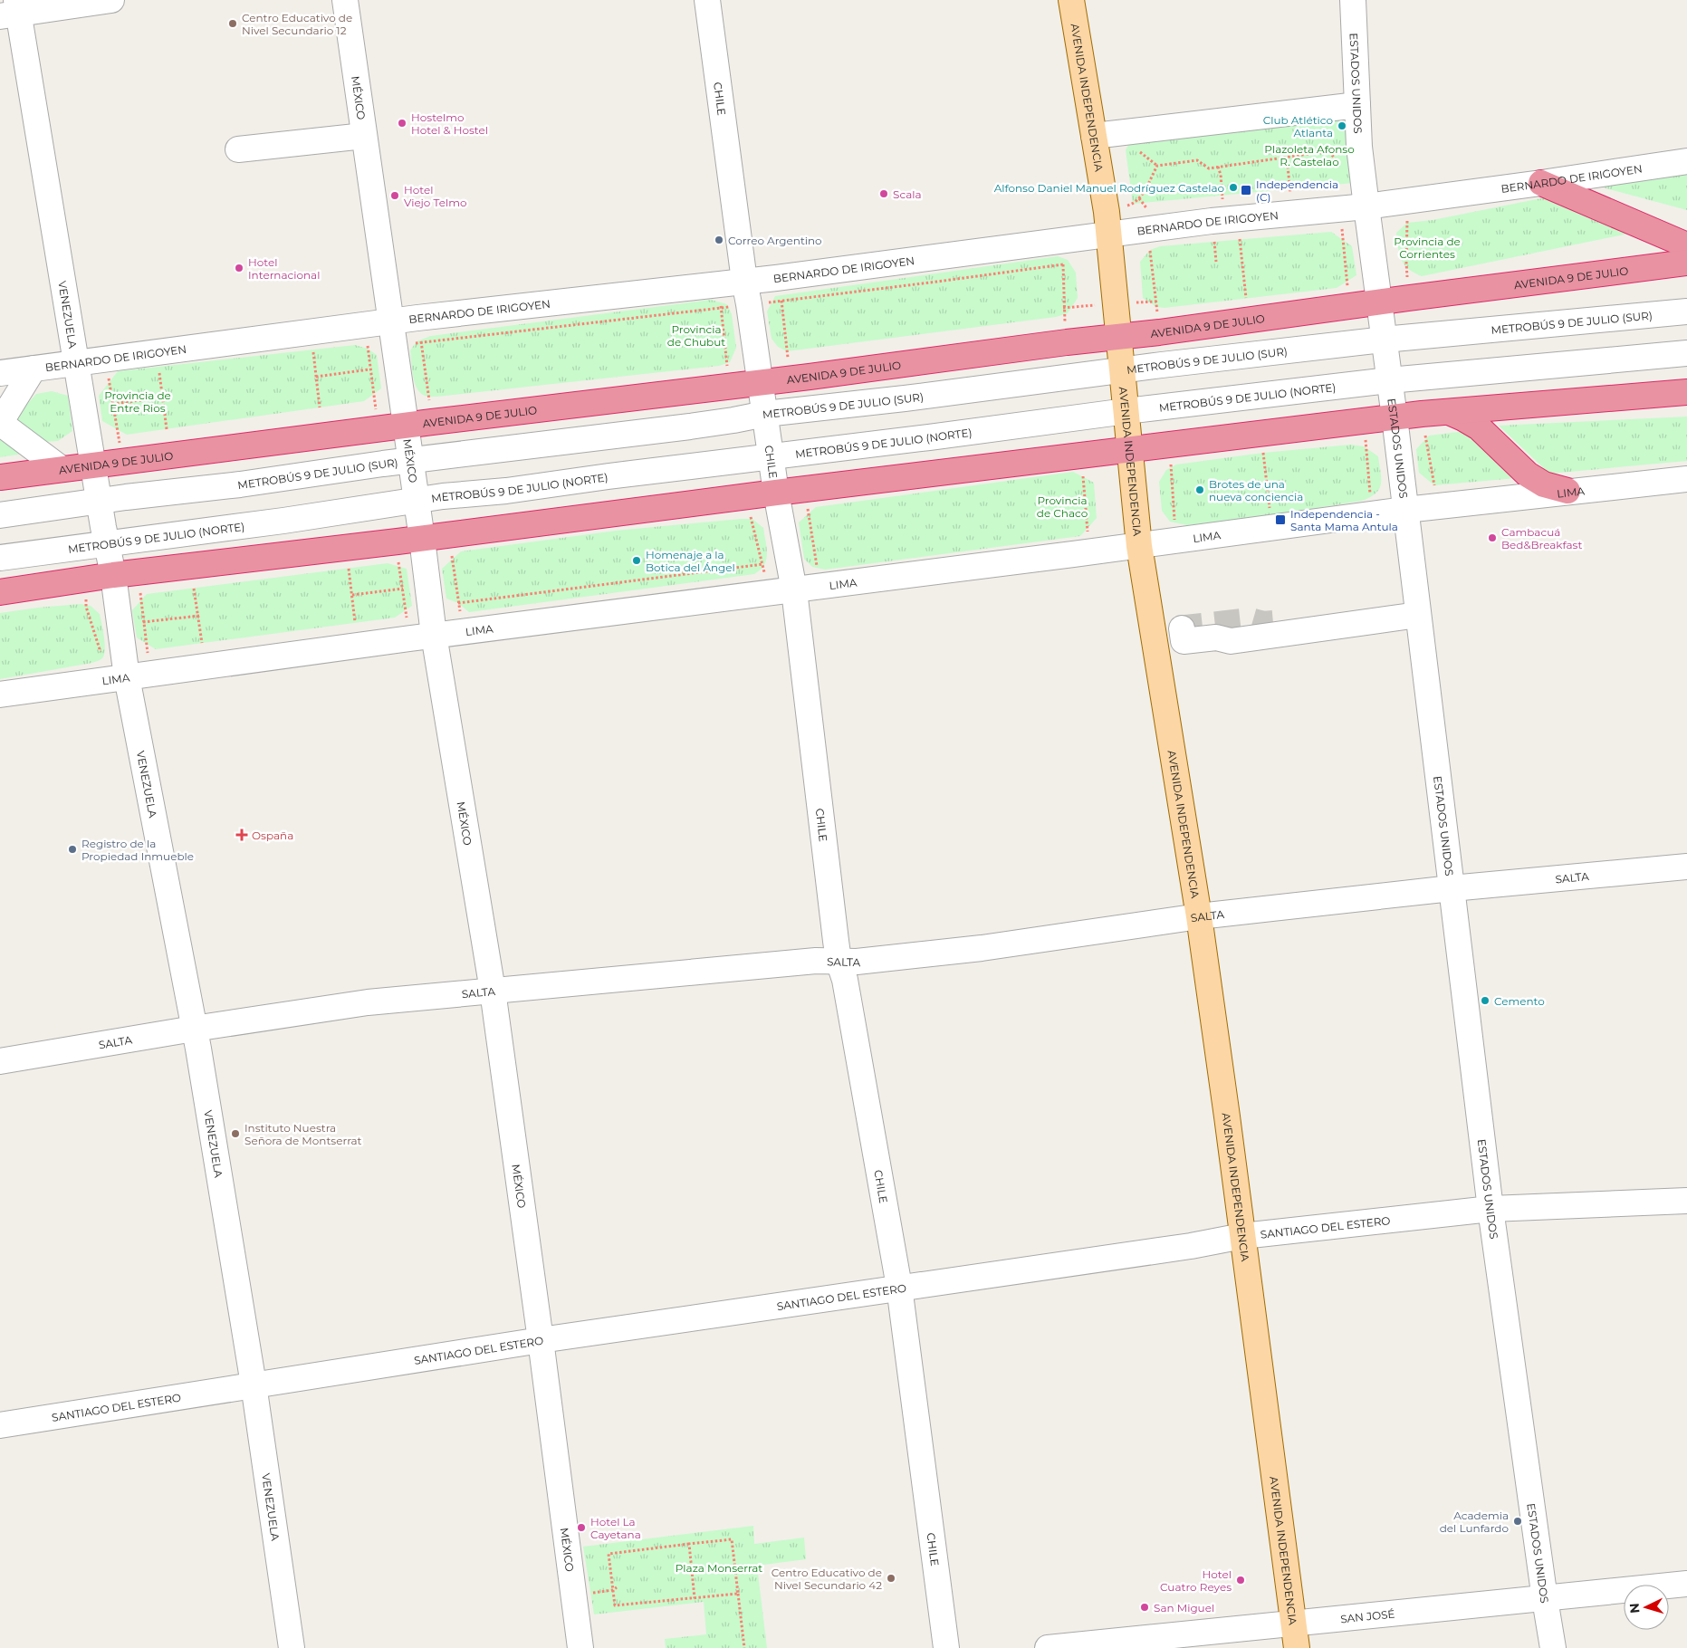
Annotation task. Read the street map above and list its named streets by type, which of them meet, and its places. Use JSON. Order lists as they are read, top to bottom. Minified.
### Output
{"streets":{"highway":["AVENIDA 9 DE JULIO"],"main road":["AVENIDA INDEPENDENCIA"],"street":["ESTADOS UNIDOS","MÉXICO","CHILE","BERNARDO DE IRIGOYEN","VENEZUELA","METROBÚS 9 DE JULIO (SUR)","METROBÚS 9 DE JULIO (NORTE)","LIMA","SALTA","SANTIAGO DEL ESTERO","SAN JOSÉ"]},"crossings":[["ESTADOS UNIDOS","BERNARDO DE IRIGOYEN"],["ESTADOS UNIDOS","AVENIDA 9 DE JULIO"],["ESTADOS UNIDOS","METROBÚS 9 DE JULIO (SUR)"],["ESTADOS UNIDOS","METROBÚS 9 DE JULIO (NORTE)"],["ESTADOS UNIDOS","LIMA"],["ESTADOS UNIDOS","SALTA"],["ESTADOS UNIDOS","SANTIAGO DEL ESTERO"],["ESTADOS UNIDOS","SAN JOSÉ"],["AVENIDA INDEPENDENCIA","BERNARDO DE IRIGOYEN"],["AVENIDA INDEPENDENCIA","AVENIDA 9 DE JULIO"],["AVENIDA INDEPENDENCIA","METROBÚS 9 DE JULIO (SUR)"],["AVENIDA INDEPENDENCIA","METROBÚS 9 DE JULIO (NORTE)"],["AVENIDA INDEPENDENCIA","LIMA"],["AVENIDA INDEPENDENCIA","SALTA"],["AVENIDA INDEPENDENCIA","SANTIAGO DEL ESTERO"],["AVENIDA INDEPENDENCIA","SAN JOSÉ"],["MÉXICO","BERNARDO DE IRIGOYEN"],["MÉXICO","AVENIDA 9 DE JULIO"],["MÉXICO","METROBÚS 9 DE JULIO (SUR)"],["MÉXICO","METROBÚS 9 DE JULIO (NORTE)"],["MÉXICO","LIMA"],["MÉXICO","SALTA"],["MÉXICO","SANTIAGO DEL ESTERO"],["CHILE","BERNARDO DE IRIGOYEN"],["CHILE","AVENIDA 9 DE JULIO"],["CHILE","METROBÚS 9 DE JULIO (SUR)"],["CHILE","METROBÚS 9 DE JULIO (NORTE)"],["CHILE","LIMA"],["CHILE","SALTA"],["CHILE","SANTIAGO DEL ESTERO"],["BERNARDO DE IRIGOYEN","VENEZUELA"],["AVENIDA 9 DE JULIO","VENEZUELA"],["VENEZUELA","METROBÚS 9 DE JULIO (SUR)"],["VENEZUELA","METROBÚS 9 DE JULIO (NORTE)"],["VENEZUELA","LIMA"],["VENEZUELA","SALTA"],["VENEZUELA","SANTIAGO DEL ESTERO"]],"parks":["Plazoleta Afonso R. Castelao","Provincia de Corrientes","Provincia de Chubut","Provincia de Entre Rios","Provincia de Chaco","Plaza Monserrat"],"places":{"other":["Centro Educativo de Nivel Secundario 12","Hostelmo Hotel & Hostel","Club Atlético Atlanta","Alfonso Daniel Manuel Rodríguez Castelao","Scala","Hotel Viejo Telmo","Correo Argentino","Hotel Internacional","Brotes de una nueva conciencia","Cambacuá Bed&Breakfast","Homenaje a la Botica del Ángel","Registro de la Propiedad Inmueble","Cemento","Instituto Nuestra Señora de Montserrat","Academia del Lunfardo","Hotel La Cayetana","Centro Educativo de Nivel Secundario 42","Hotel Cuatro Reyes","San Miguel"],"transit":["Independencia (C)","Independencia - Santa Mama Antula"],"health":["Ospaña"]},"north":"left"}
